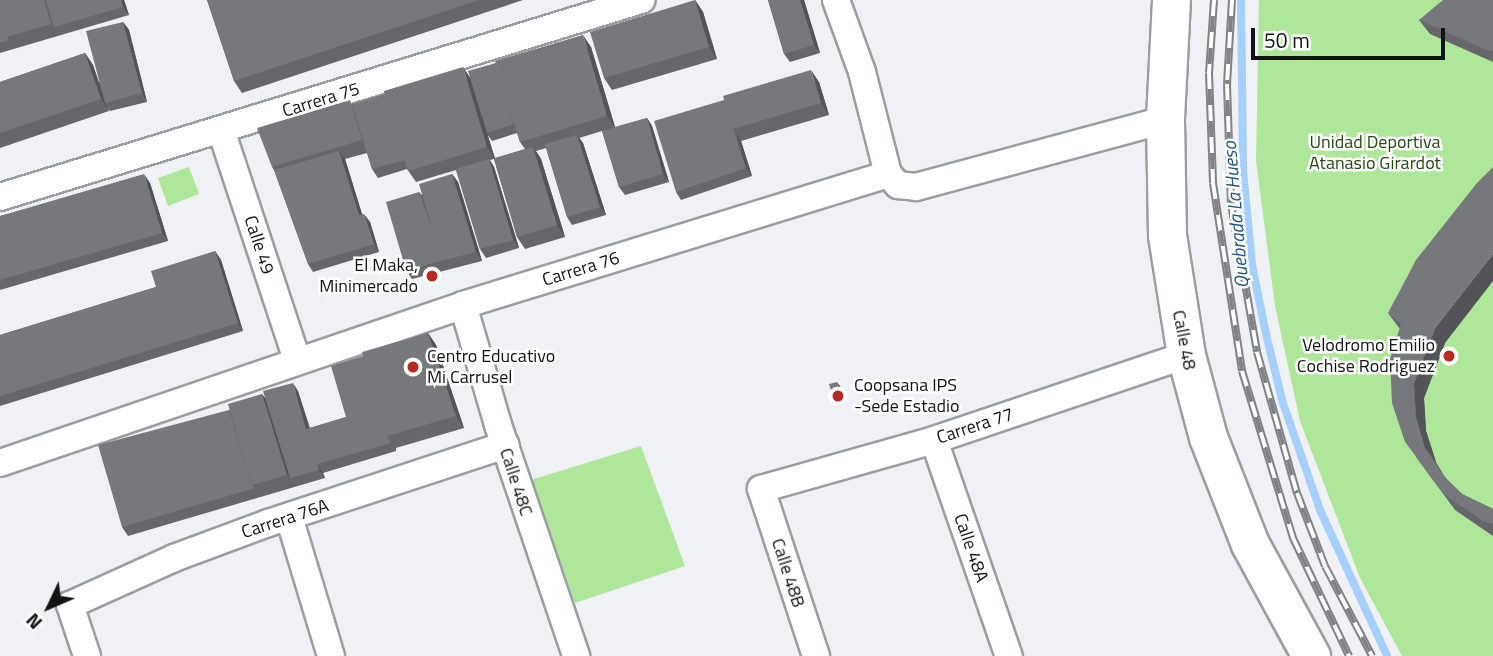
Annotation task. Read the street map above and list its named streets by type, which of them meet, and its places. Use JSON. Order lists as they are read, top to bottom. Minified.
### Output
{"streets":{"main road":["Calle 48"],"street":["Carrera 75","Calle 49","Carrera 76","Carrera 77","Calle 48C","Carrera 76A","Calle 48A","Calle 48B"]},"crossings":[["Carrera 75","Calle 49"],["Calle 49","Carrera 76"],["Carrera 76","Calle 48C"],["Calle 48","Carrera 77"],["Carrera 77","Calle 48A"],["Carrera 77","Calle 48B"],["Calle 48C","Carrera 76A"]],"water":["Quebrada La Hueso"],"parks":["Unidad Deportiva Atanasio Girardot"],"places":["El Maka, Minimercado","Velodromo Emilio Cochise Rodriguez","Centro Educativo Mi Carrusel","Coopsana IPS -Sede Estadio"],"scale_bar":"50 m","north":"bottom left"}
